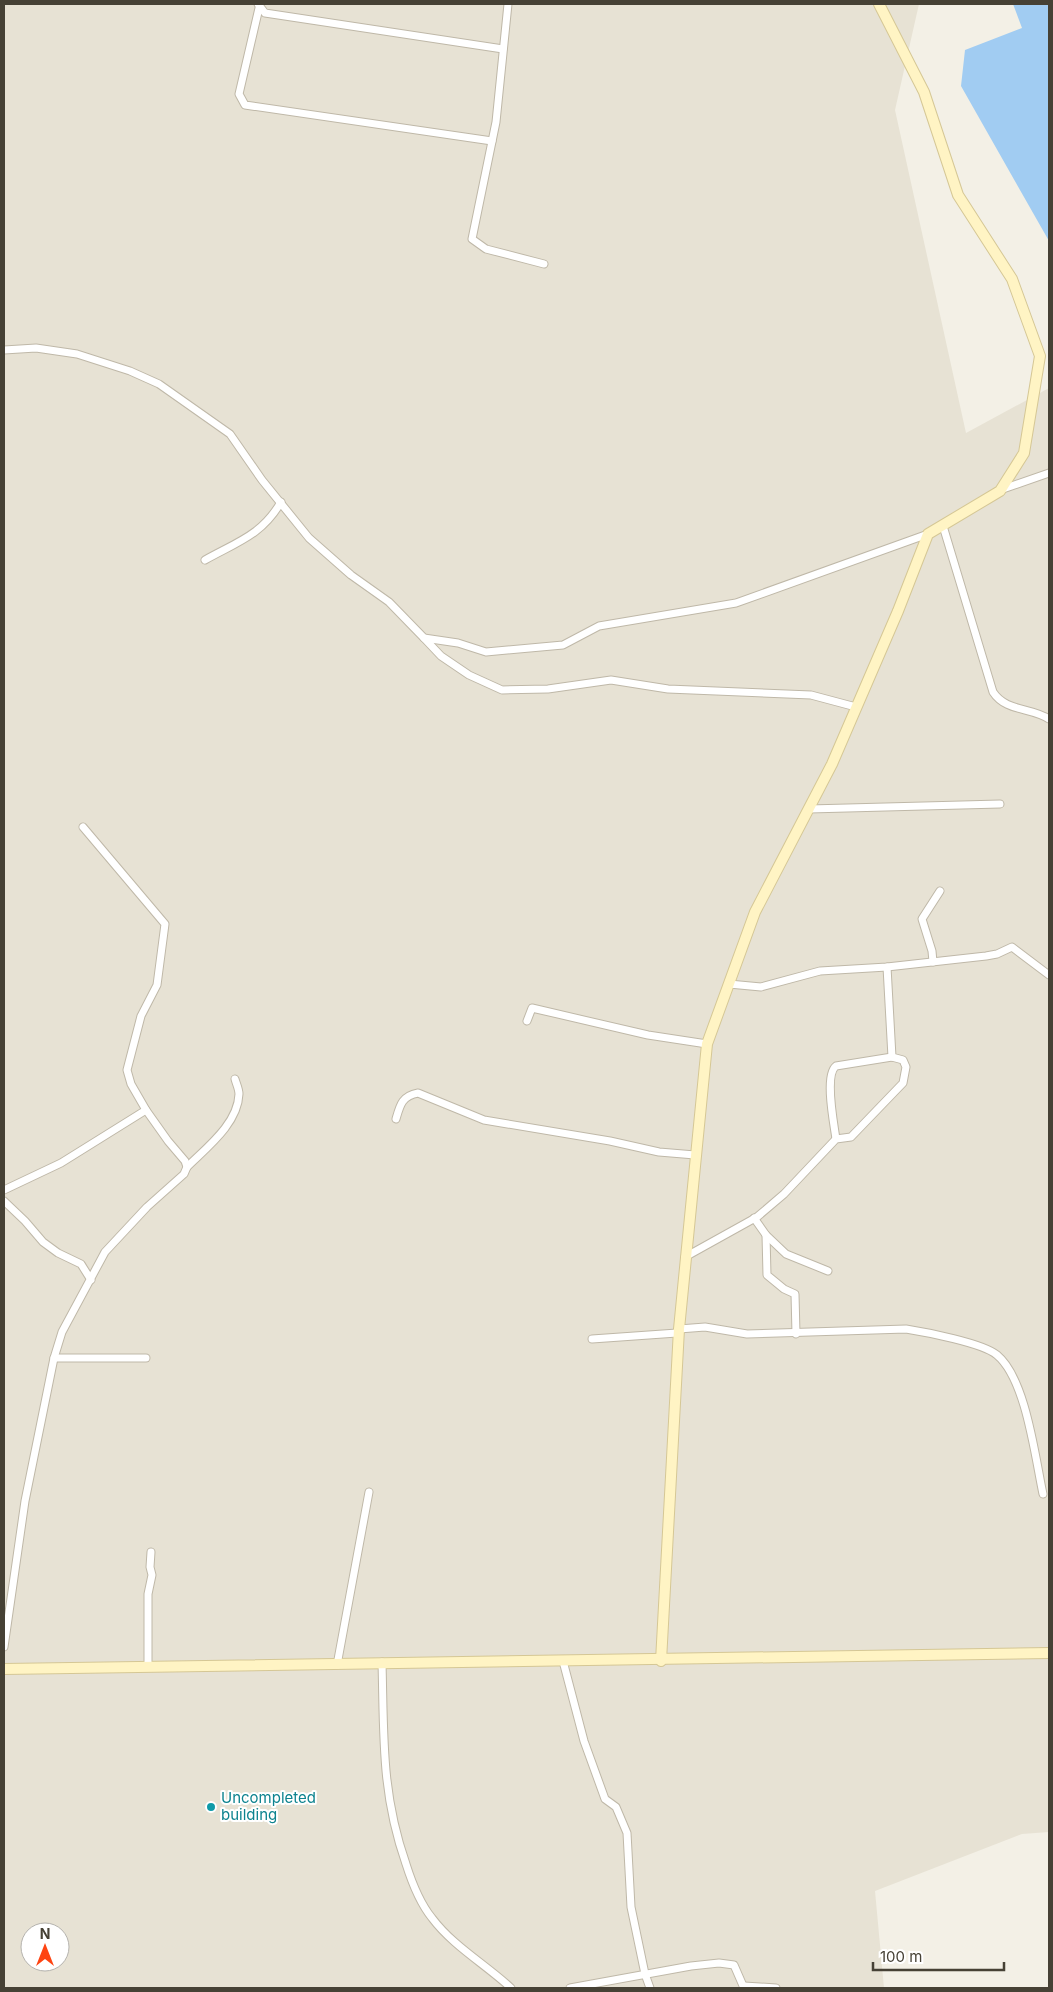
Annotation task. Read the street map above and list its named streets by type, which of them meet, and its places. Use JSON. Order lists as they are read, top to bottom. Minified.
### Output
{"places":["Uncompleted building"],"scale_bar":"100 m","north":"top"}
